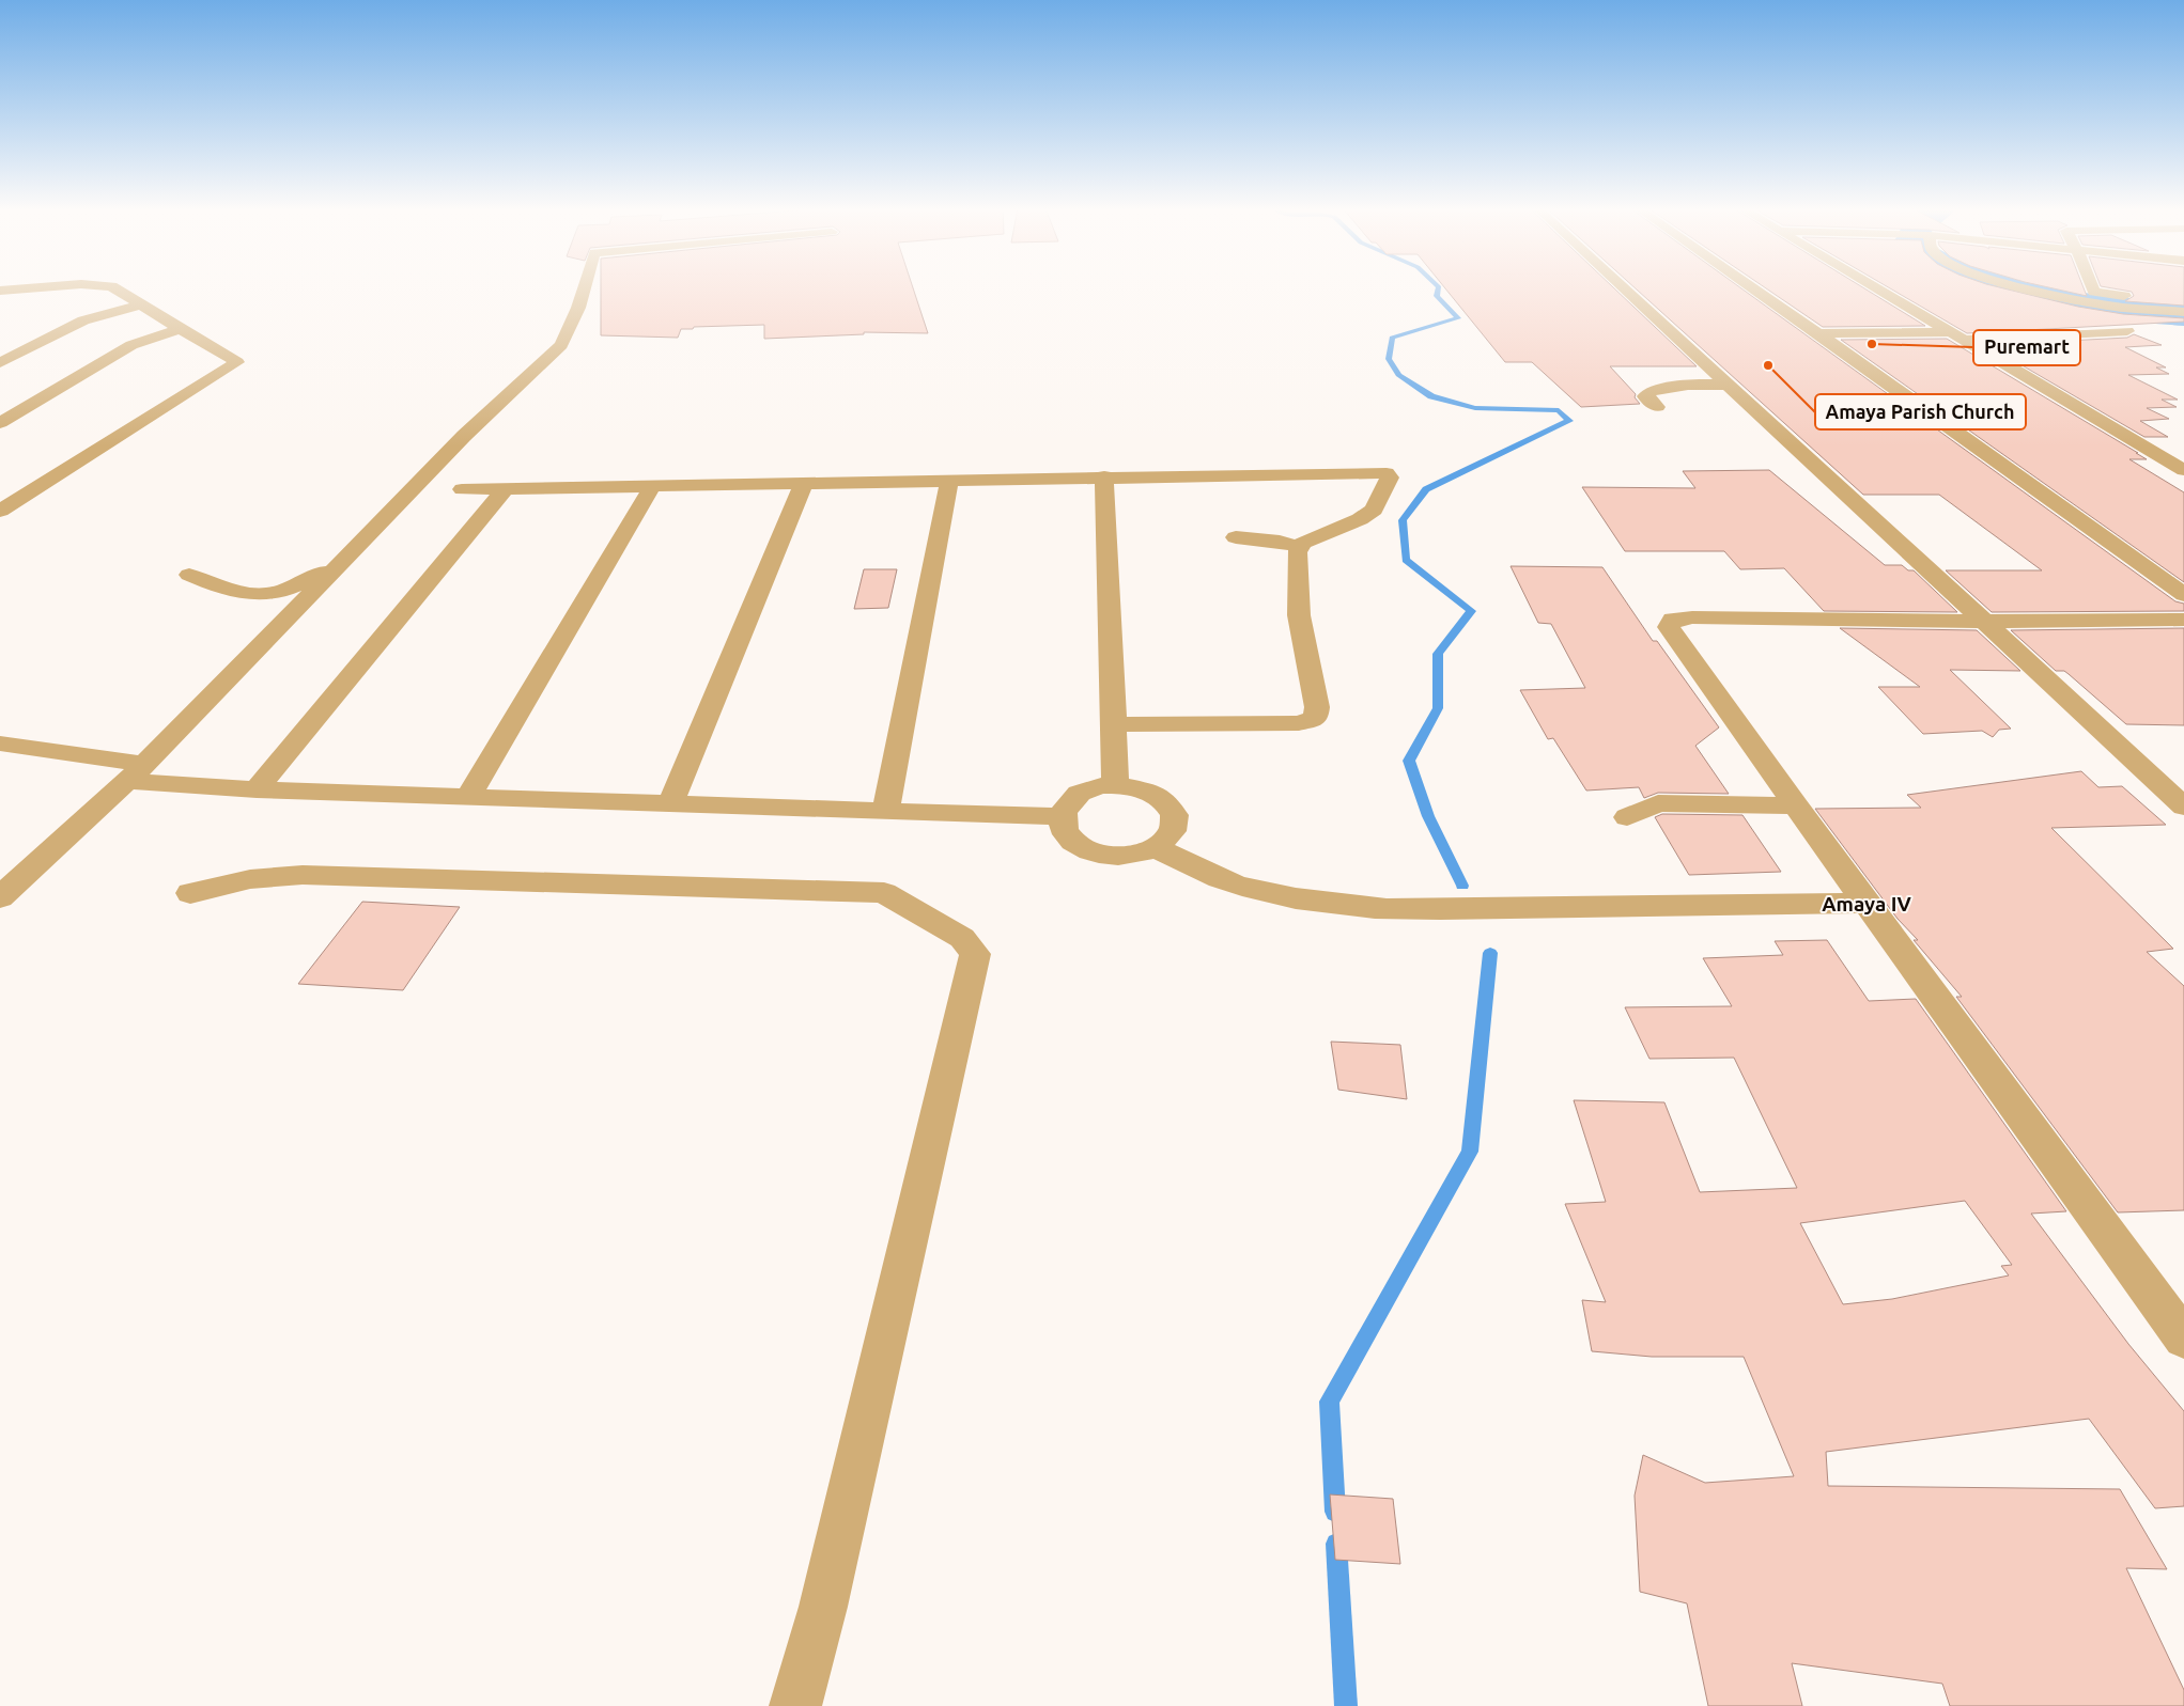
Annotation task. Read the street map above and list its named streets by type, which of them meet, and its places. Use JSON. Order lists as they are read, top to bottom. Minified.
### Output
{"districts":["Amaya IV"],"places":["Puremart","Amaya Parish Church"]}
